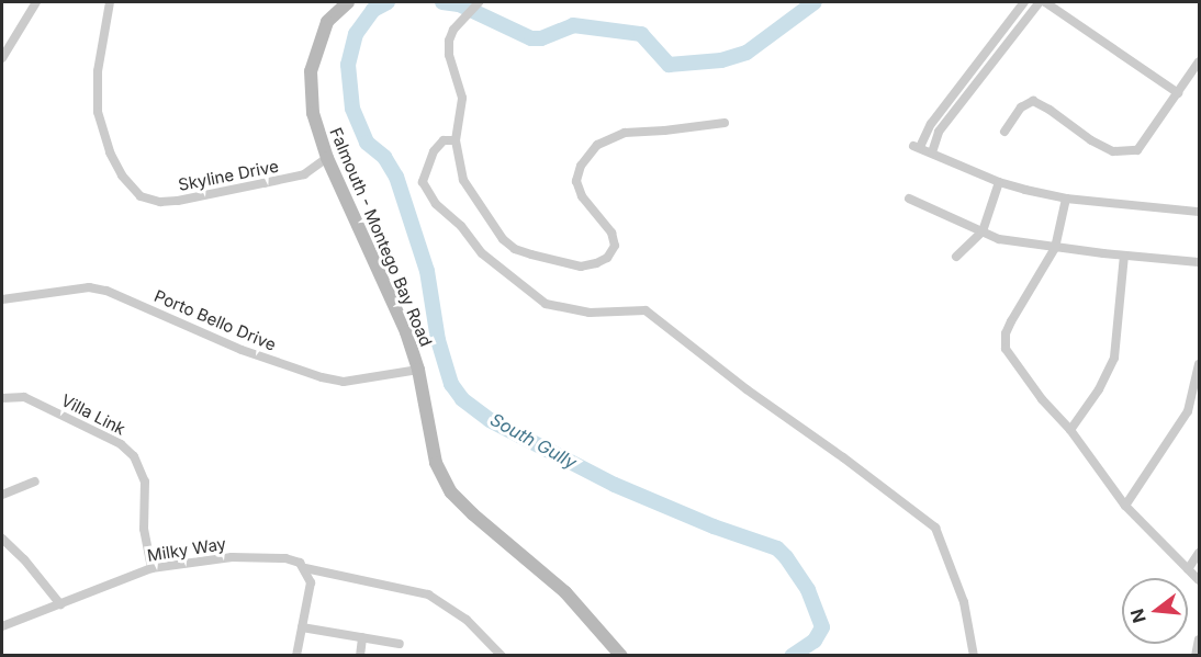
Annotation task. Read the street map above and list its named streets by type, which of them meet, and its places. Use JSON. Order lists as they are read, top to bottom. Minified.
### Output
{"streets":{"main road":["Falmouth - Montego Bay Road"],"street":["Skyline Drive","Porto Bello Drive","Villa Link","Milky Way"]},"crossings":[["Skyline Drive","Falmouth - Montego Bay Road"],["Falmouth - Montego Bay Road","Porto Bello Drive"],["Villa Link","Milky Way"]],"water":["South Gully"],"north":"left"}
